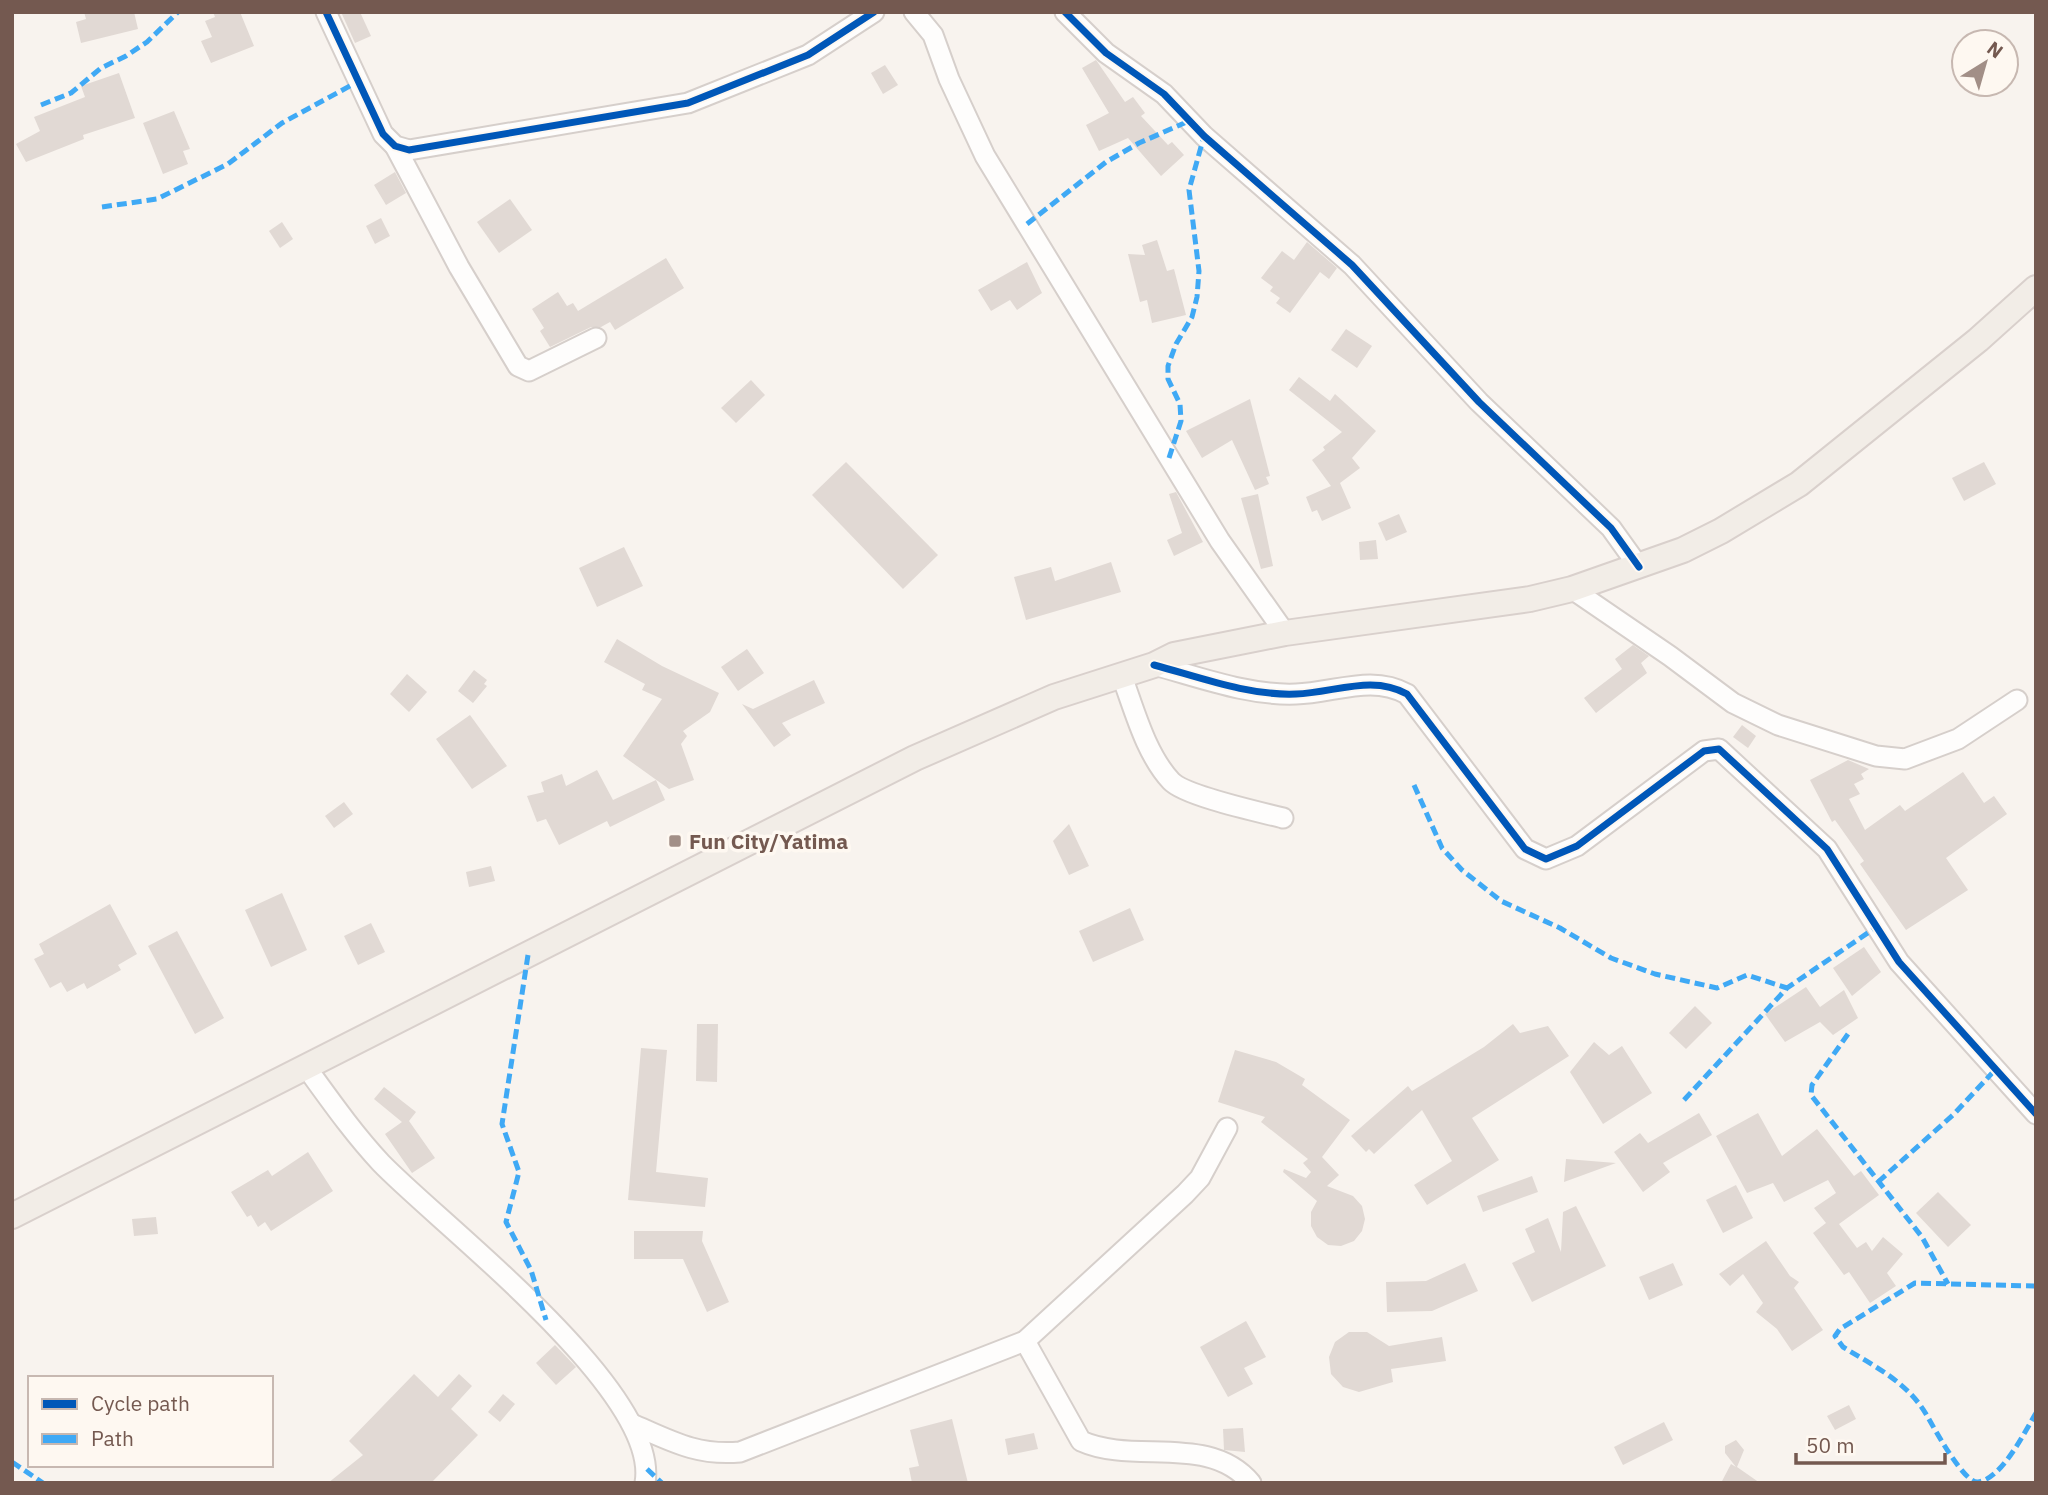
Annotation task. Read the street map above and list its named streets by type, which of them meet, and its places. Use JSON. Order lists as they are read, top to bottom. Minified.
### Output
{"places":{"transit":["Fun City/Yatima"]},"legend":["Cycle path","Path"],"scale_bar":"50 m","north":"top right"}
